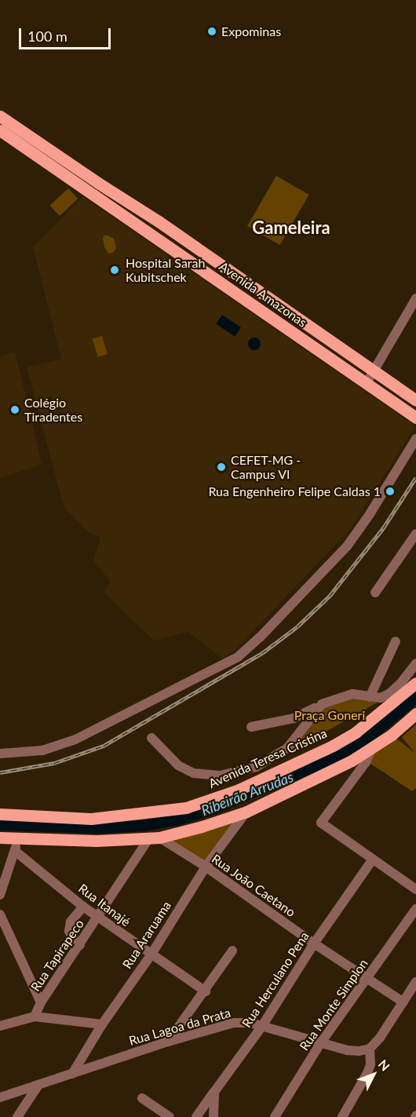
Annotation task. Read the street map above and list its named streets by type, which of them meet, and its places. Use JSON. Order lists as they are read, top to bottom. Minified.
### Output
{"streets":{"main road":["Avenida Amazonas","Avenida Teresa Cristina"],"street":["Rua João Caetano","Rua Itanajé","Rua Araruama","Rua Tapirapeco","Rua Herculano Pena","Rua Monte Simplon","Rua Lagoa da Prata"]},"crossings":[["Rua João Caetano","Rua Araruama"],["Rua João Caetano","Rua Tapirapeco"],["Rua João Caetano","Rua Herculano Pena"],["Rua João Caetano","Rua Monte Simplon"],["Rua Itanajé","Rua Araruama"],["Rua Itanajé","Rua Tapirapeco"],["Rua Araruama","Rua Lagoa da Prata"],["Rua Herculano Pena","Rua Lagoa da Prata"],["Rua Monte Simplon","Rua Lagoa da Prata"]],"districts":["Gameleira"],"water":["Ribeirão Arrudas"],"parks":["Praça Goneri"],"places":["Expominas","Hospital Sarah Kubitschek","Colégio Tiradentes","CEFET-MG - Campus VI","Rua Engenheiro Felipe Caldas 1"],"scale_bar":"100 m","north":"top right"}
